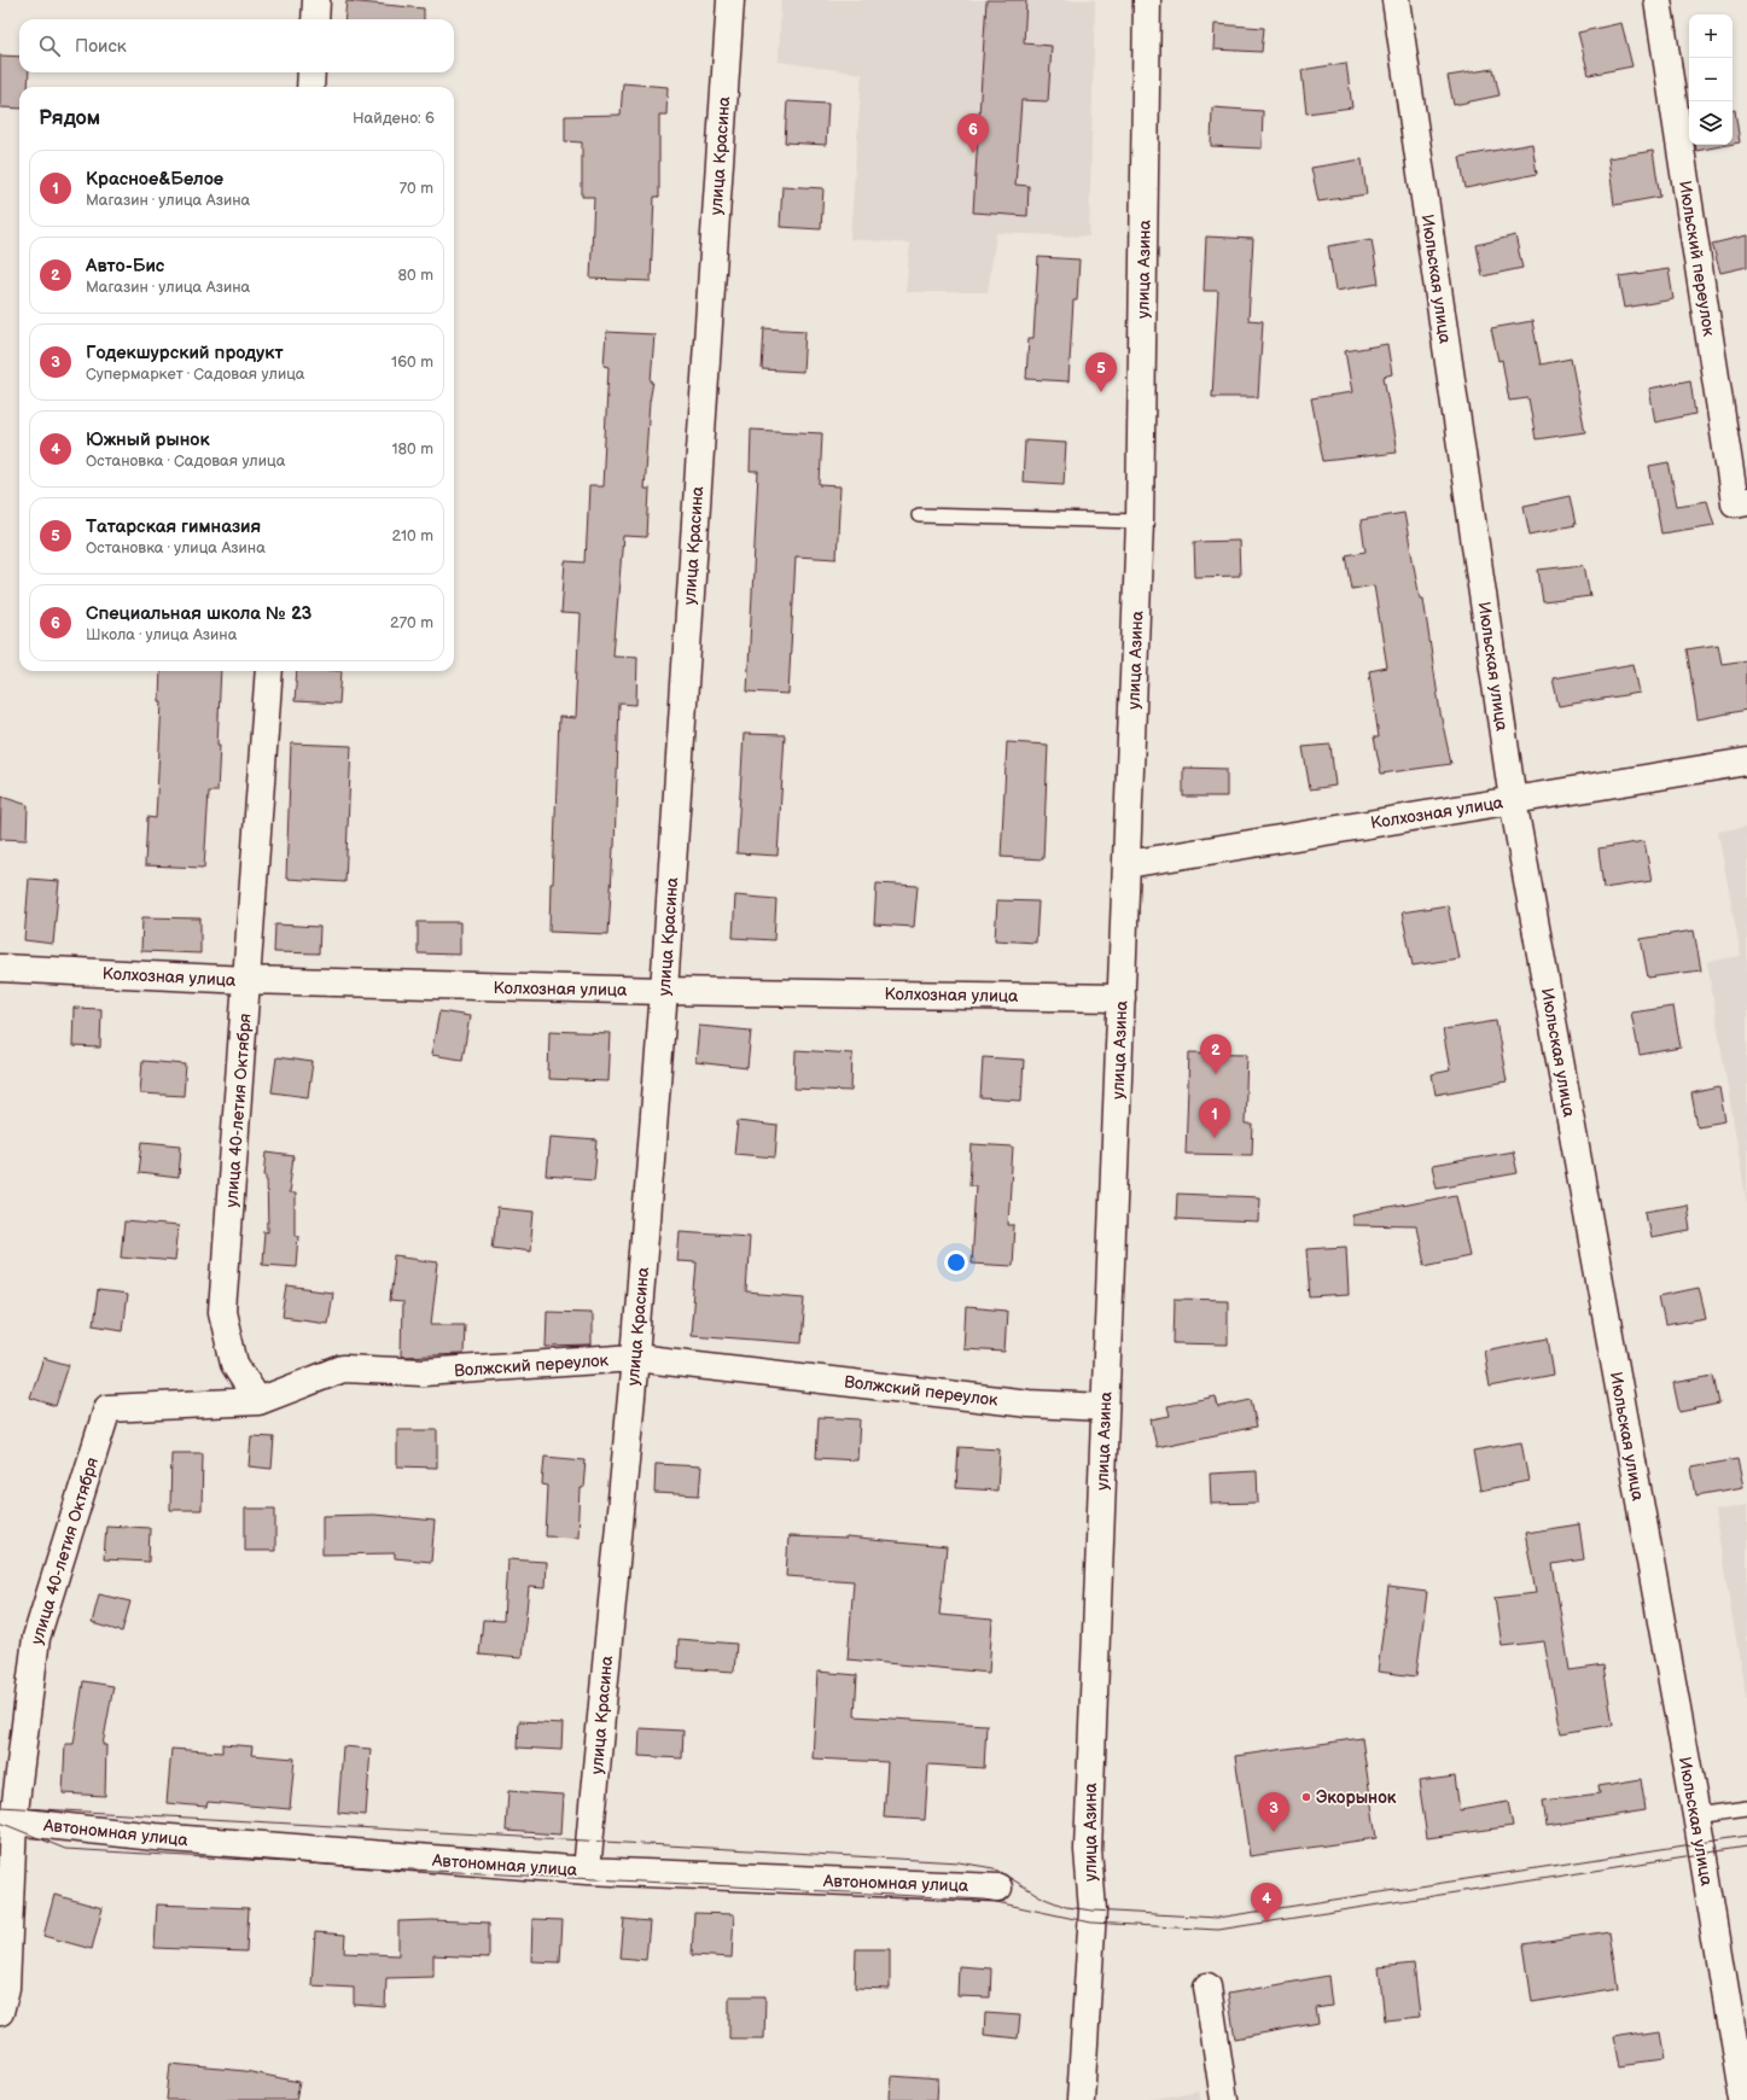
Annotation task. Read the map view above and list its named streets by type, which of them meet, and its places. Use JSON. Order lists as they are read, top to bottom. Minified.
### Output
{"streets":{"street":["улица Красина","Июльский переулок","улица Азина","Июльская улица","Колхозная улица","улица 40-летия Октября","Волжский переулок","Автономная улица"]},"crossings":[["улица Красина","Колхозная улица"],["улица Красина","Волжский переулок"],["улица Красина","Автономная улица"],["улица Азина","Колхозная улица"],["улица Азина","Волжский переулок"],["Июльская улица","Колхозная улица"],["Колхозная улица","улица 40-летия Октября"],["улица 40-летия Октября","Волжский переулок"],["улица 40-летия Октября","Автономная улица"]],"places":["Экорынок"],"page":{"map_buttons":["+","−"],"search":"Поиск","heading":["Рядом","Найдено: 6"],"pins":["6","5","2","1","3","4"],"list":[{"mark":"1","name":"Красное&Белое","note":"Магазин · улица Азина","value":"70 m"},{"mark":"2","name":"Авто-Бис","note":"Магазин · улица Азина","value":"80 m"},{"mark":"3","name":"Годекшурский продукт","note":"Супермаркет · Садовая улица","value":"160 m"},{"mark":"4","name":"Южный рынок","note":"Остановка · Садовая улица","value":"180 m"},{"mark":"5","name":"Татарская гимназия","note":"Остановка · улица Азина","value":"210 m"},{"mark":"6","name":"Специальная школа № 23","note":"Школа · улица Азина","value":"270 m"}]}}
